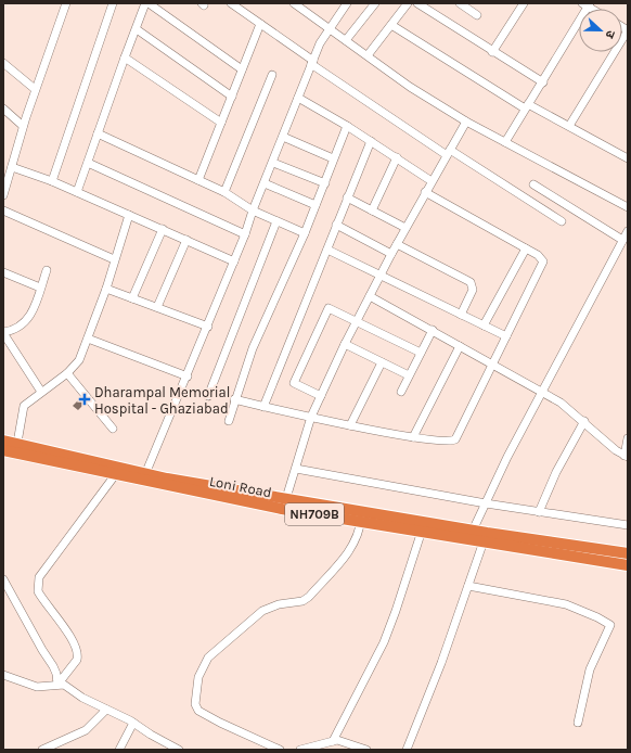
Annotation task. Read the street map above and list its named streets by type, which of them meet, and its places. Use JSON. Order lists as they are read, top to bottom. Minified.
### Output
{"streets":{"highway":["Loni Road","NH709B"]},"places":{"health":["Dharampal Memorial Hospital - Ghaziabad"]},"north":"right"}
